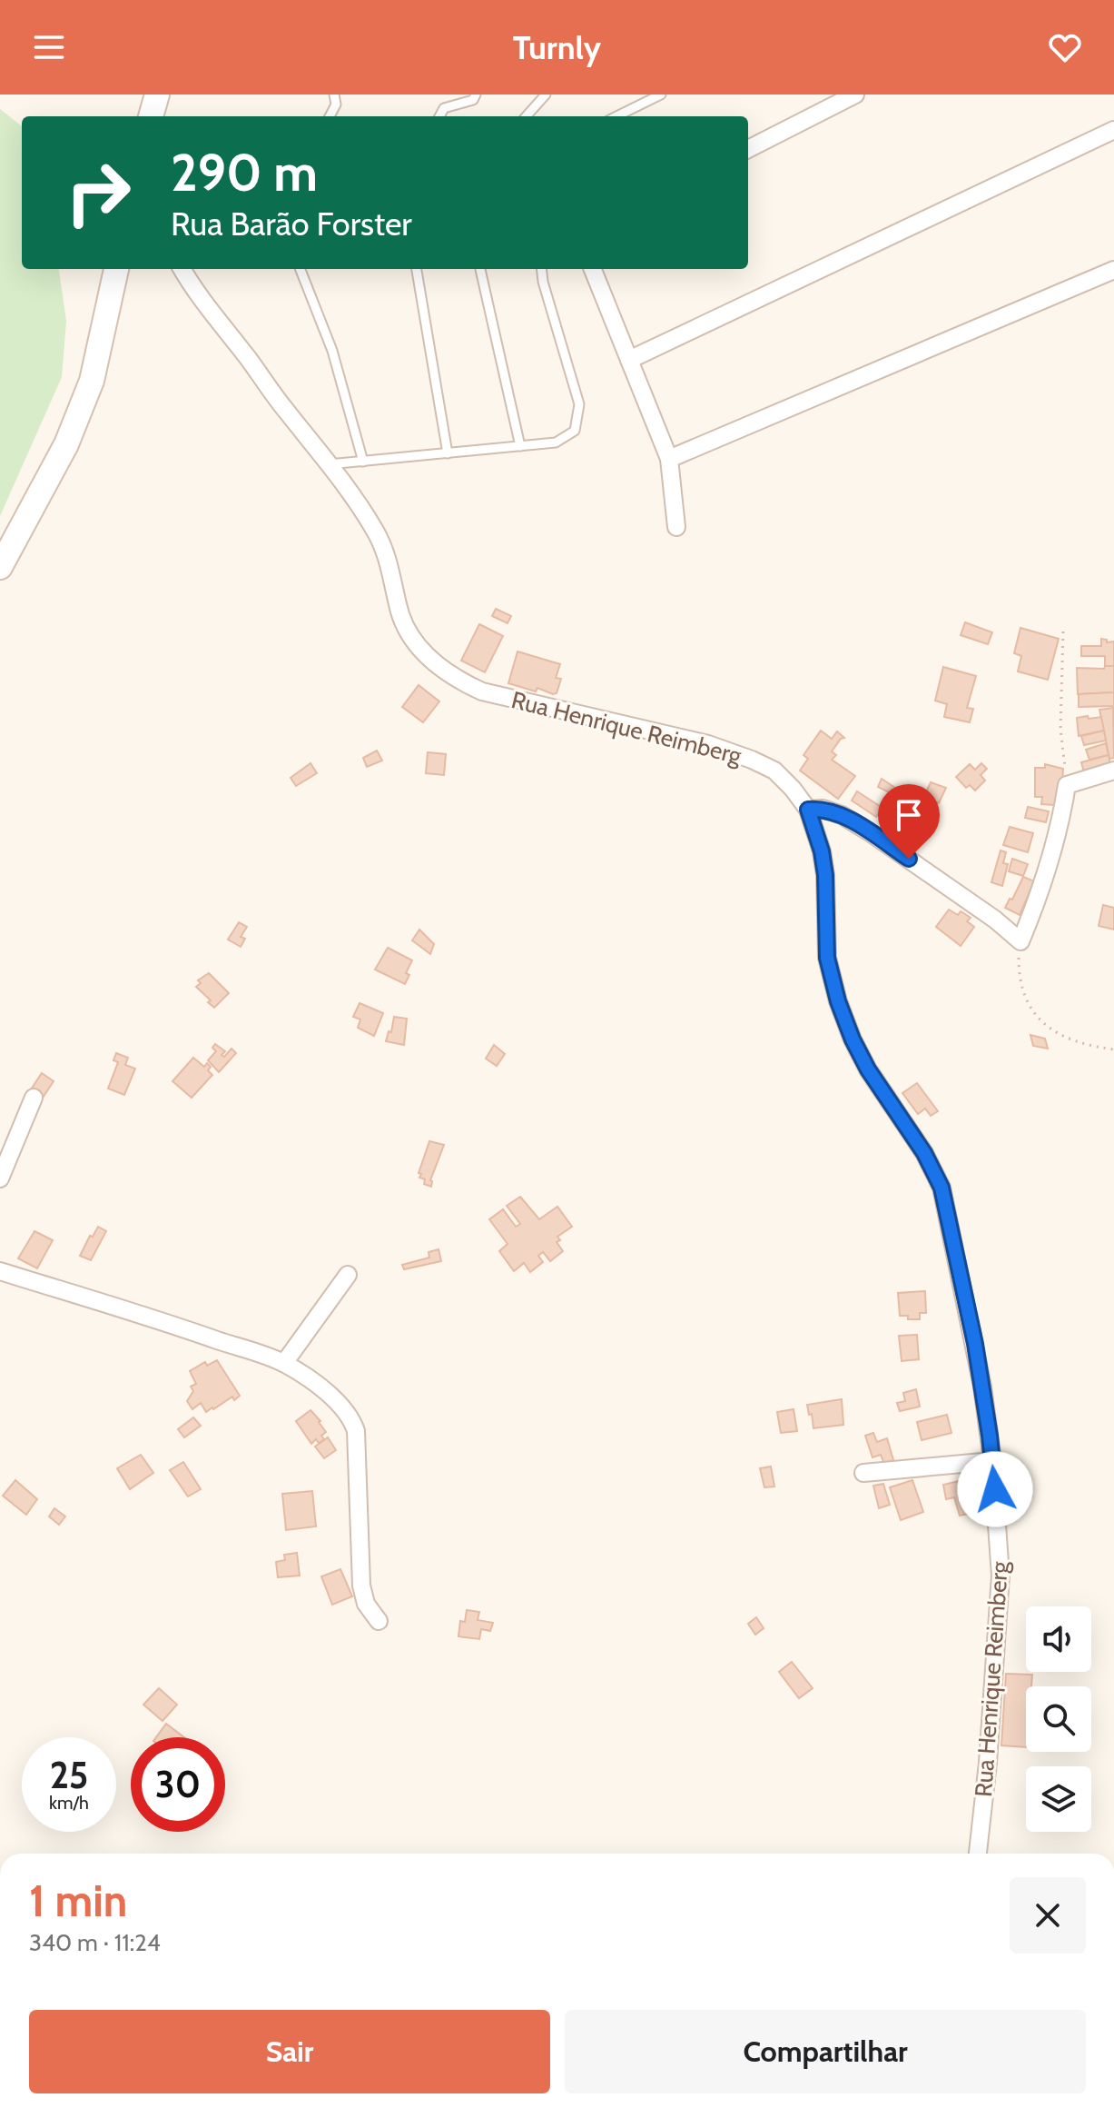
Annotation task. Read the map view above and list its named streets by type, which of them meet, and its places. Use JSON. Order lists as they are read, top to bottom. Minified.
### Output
{"streets":{"street":["Rua Henrique Reimberg"]},"page":{"header":"Turnly","turn":["290 m","Rua Barão Forster"],"speed":"25 km/h","limit":"30","heading":["1 min","340 m · 11:24"],"buttons":["Sair","Compartilhar"]}}
